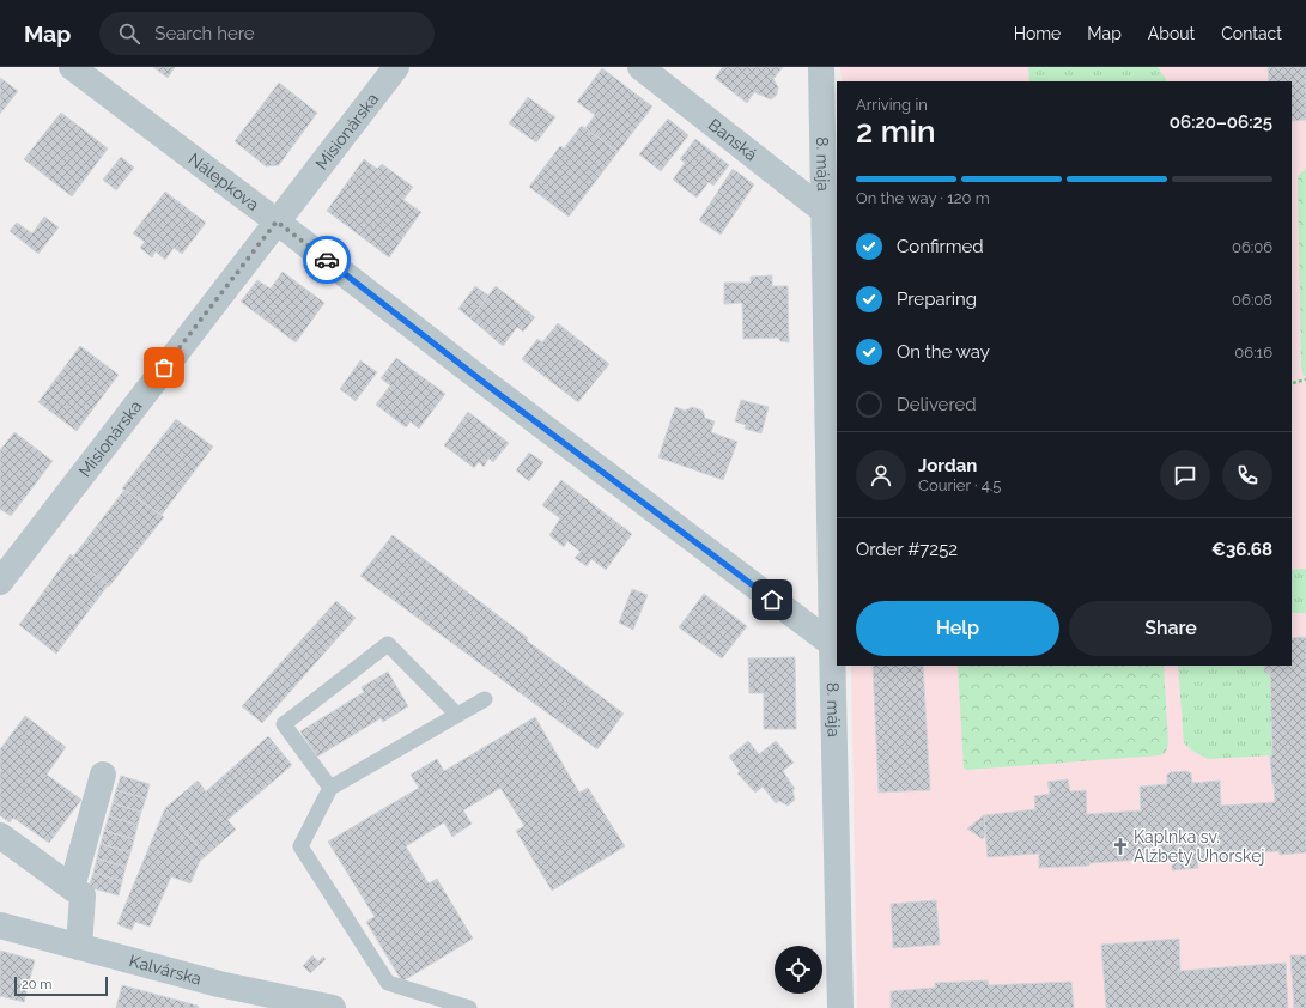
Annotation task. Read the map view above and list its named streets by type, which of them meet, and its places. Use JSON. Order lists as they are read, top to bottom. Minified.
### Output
{"streets":{"street":["Misionárska","Banská","8. mája","Nálepkova","Kalvárska"]},"crossings":[["Misionárska","Nálepkova"],["Banská","8. mája"],["8. mája","Nálepkova"]],"places":{"church":["Kaplnka sv. Alžbety Uhorskej"]},"scale_bar":"20 m","page":{"header":"Map","search":"Search here","nav":["Home","Map","About","Contact"],"heading":["2 min","Arriving in","06:20–06:25"],"panel":["Jordan","Courier · 4.5","Order #7252","€36.68"],"bar":"On the way · 120 m","list":[["Confirmed","06:06"],["Preparing","06:08"],["On the way","06:16"],"Delivered"],"buttons":["Help","Share"],"scale":"20 m"}}
